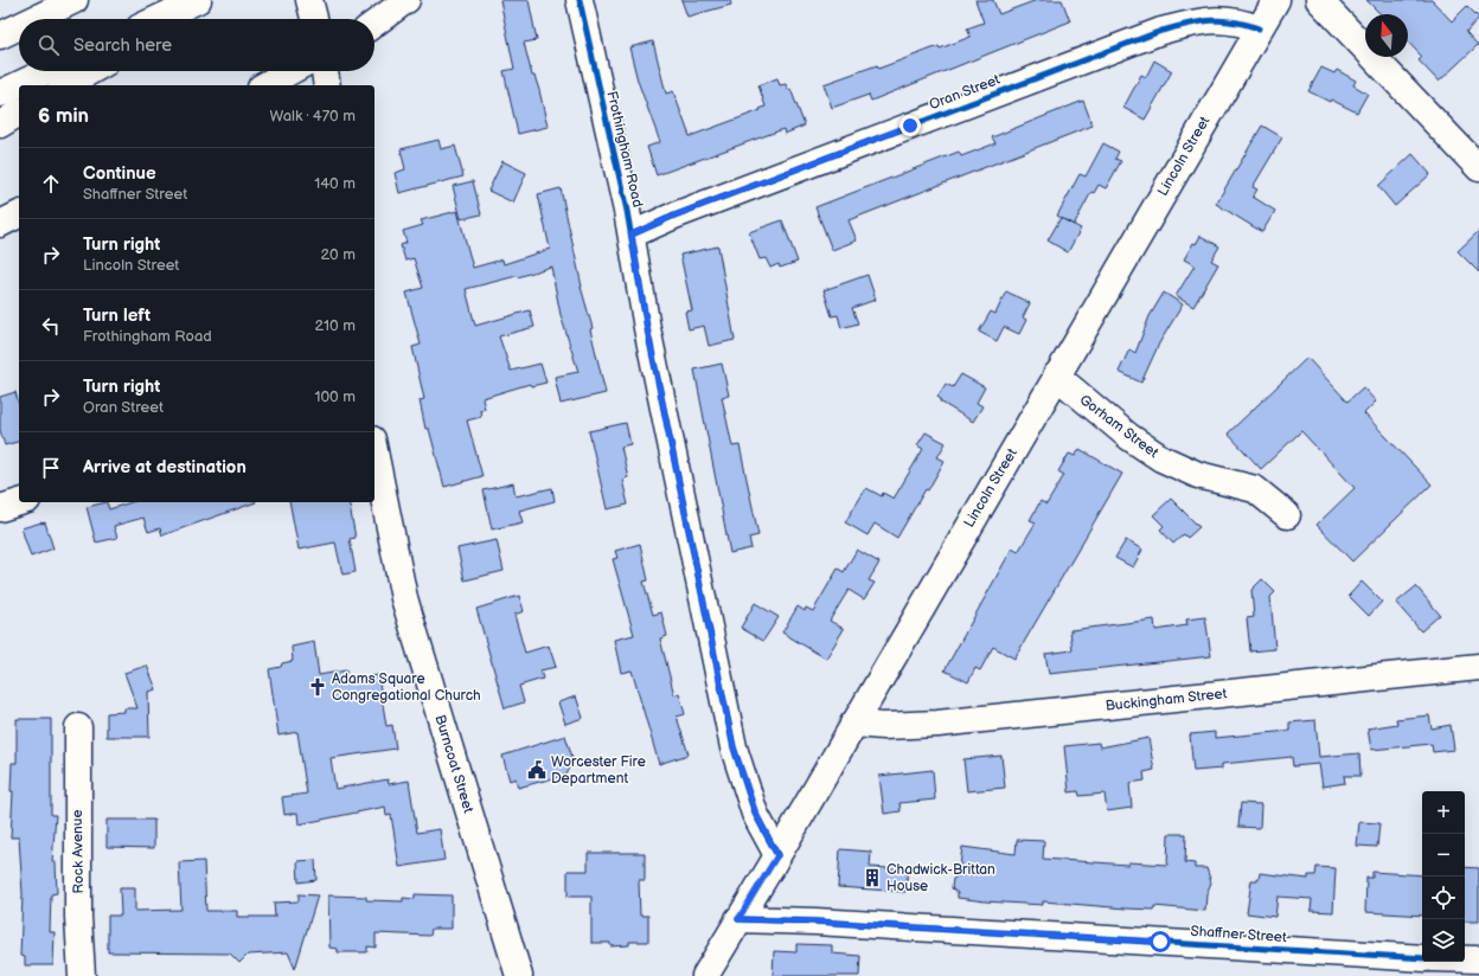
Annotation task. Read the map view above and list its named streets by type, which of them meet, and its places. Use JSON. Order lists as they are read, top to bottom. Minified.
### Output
{"streets":{"main road":["Oran Street","Frothingham Road","Lincoln Street","Gorham Street","Buckingham Street","Burncoat Street","Rock Avenue","Shaffner Street"]},"crossings":[["Oran Street","Frothingham Road"],["Oran Street","Lincoln Street"],["Frothingham Road","Lincoln Street"],["Lincoln Street","Gorham Street"],["Lincoln Street","Buckingham Street"],["Lincoln Street","Shaffner Street"]],"places":{"church":["Adams Square Congregational Church"],"public building":["Worcester Fire Department"],"building":["Chadwick-Brittan House"]},"north":"top","page":{"search":"Search here","heading":["6 min","Walk · 470 m"],"list":[["Continue","Shaffner Street","140 m"],["Turn right","Lincoln Street","20 m"],["Turn left","Frothingham Road","210 m"],["Turn right","Oran Street","100 m"],"Arrive at destination"],"map_buttons":["+","−"]}}
